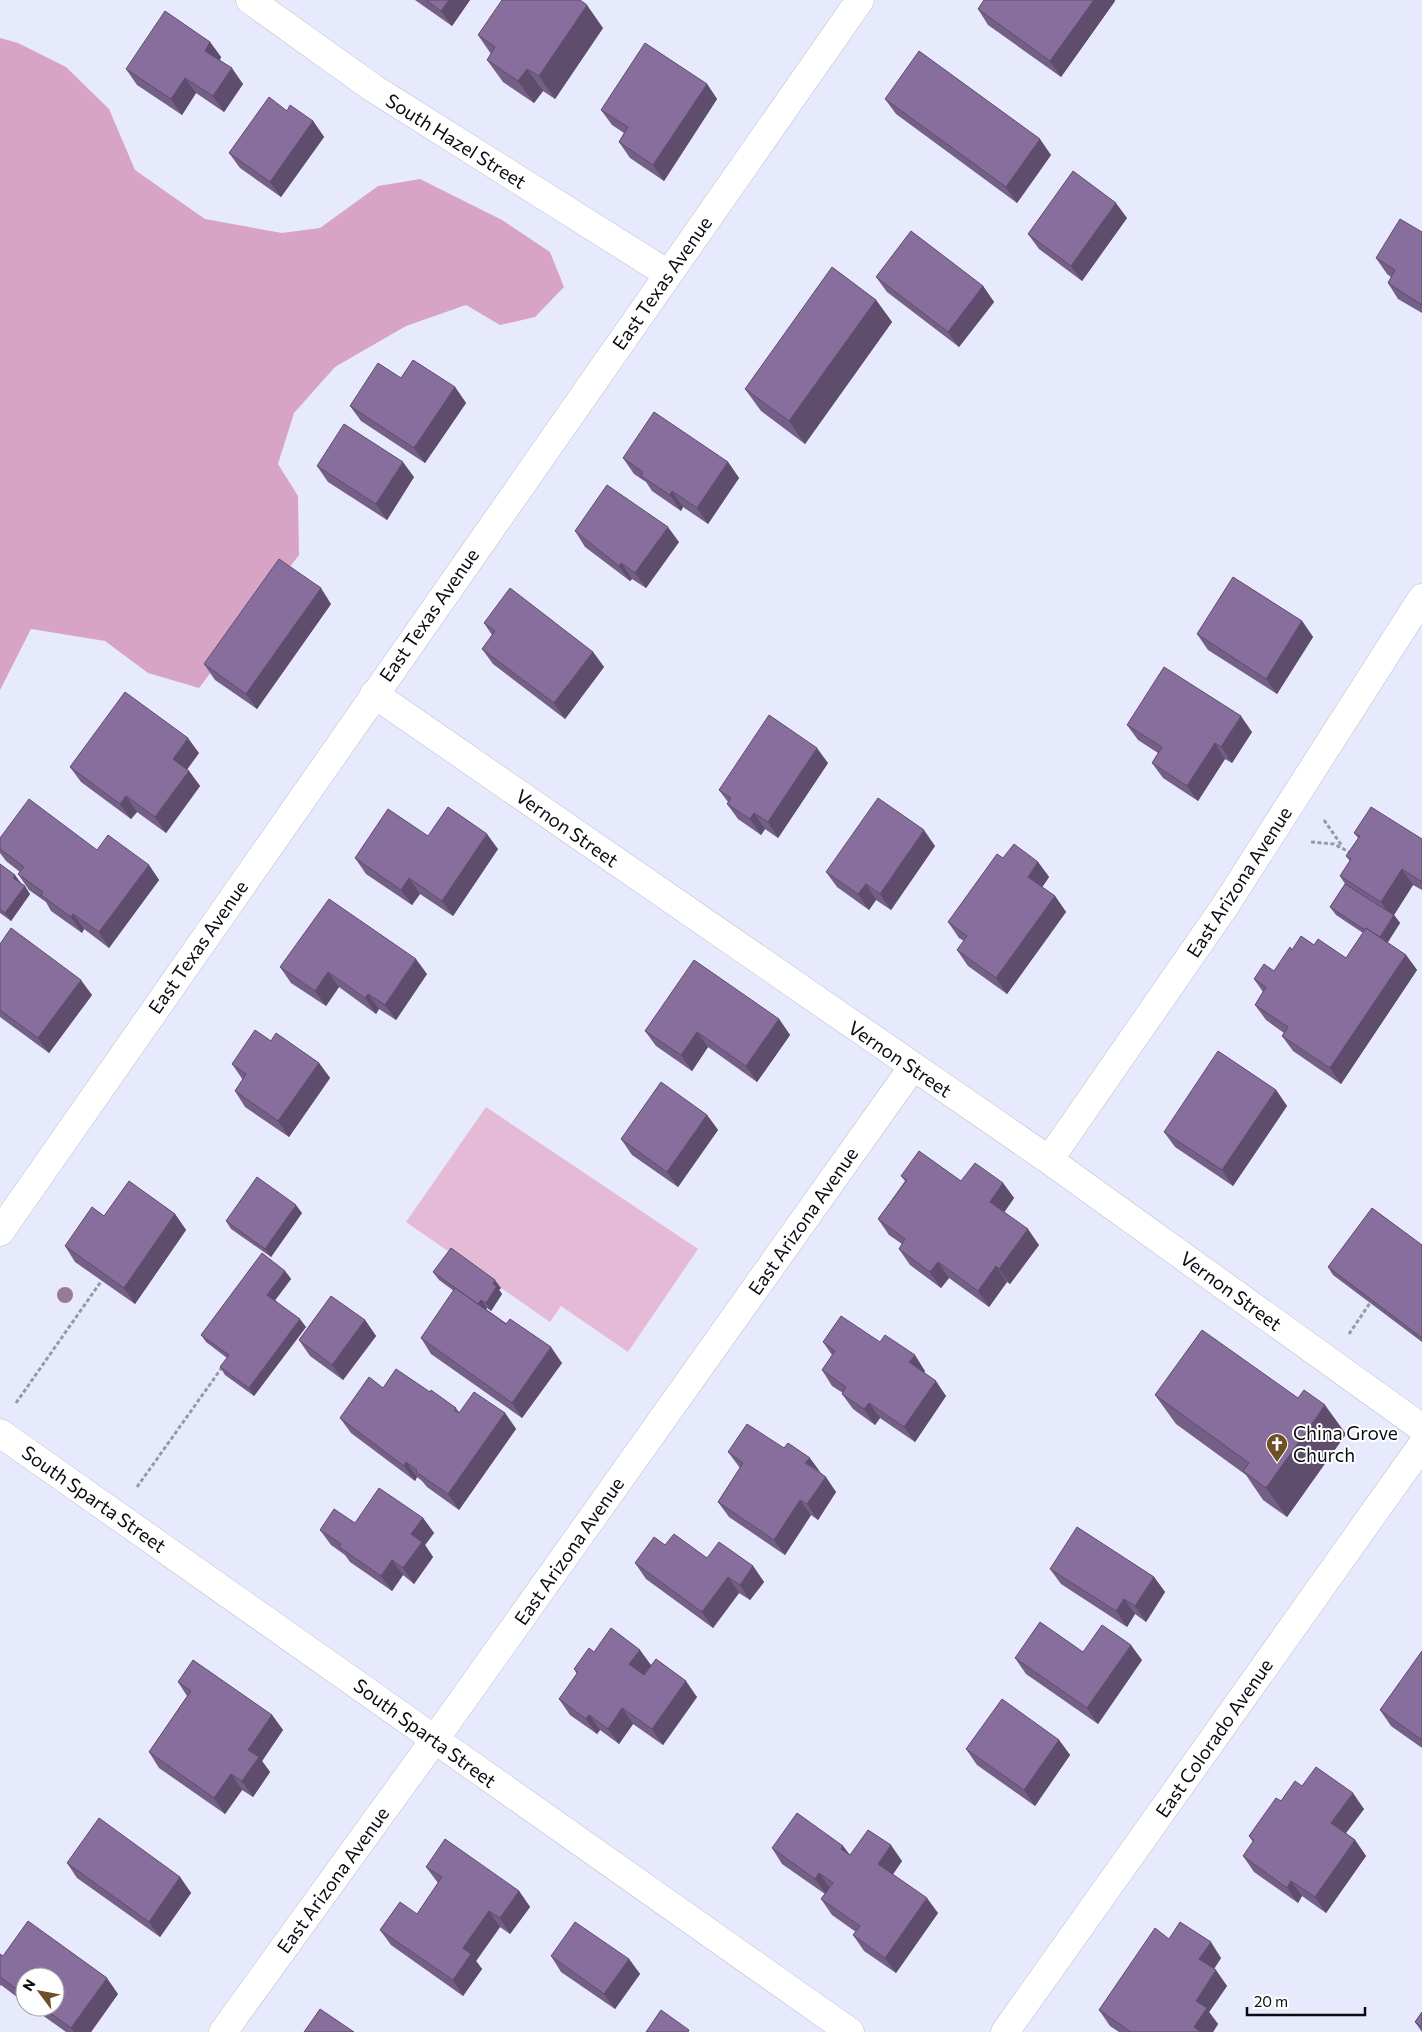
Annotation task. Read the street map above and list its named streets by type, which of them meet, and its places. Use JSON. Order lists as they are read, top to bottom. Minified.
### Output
{"streets":{"street":["South Hazel Street","East Texas Avenue","Vernon Street","East Arizona Avenue","South Sparta Street","East Colorado Avenue"]},"crossings":[["South Hazel Street","East Texas Avenue"],["East Texas Avenue","Vernon Street"],["Vernon Street","East Arizona Avenue"],["East Arizona Avenue","South Sparta Street"]],"places":{"church":["China Grove Church"]},"scale_bar":"20 m","north":"top left"}
